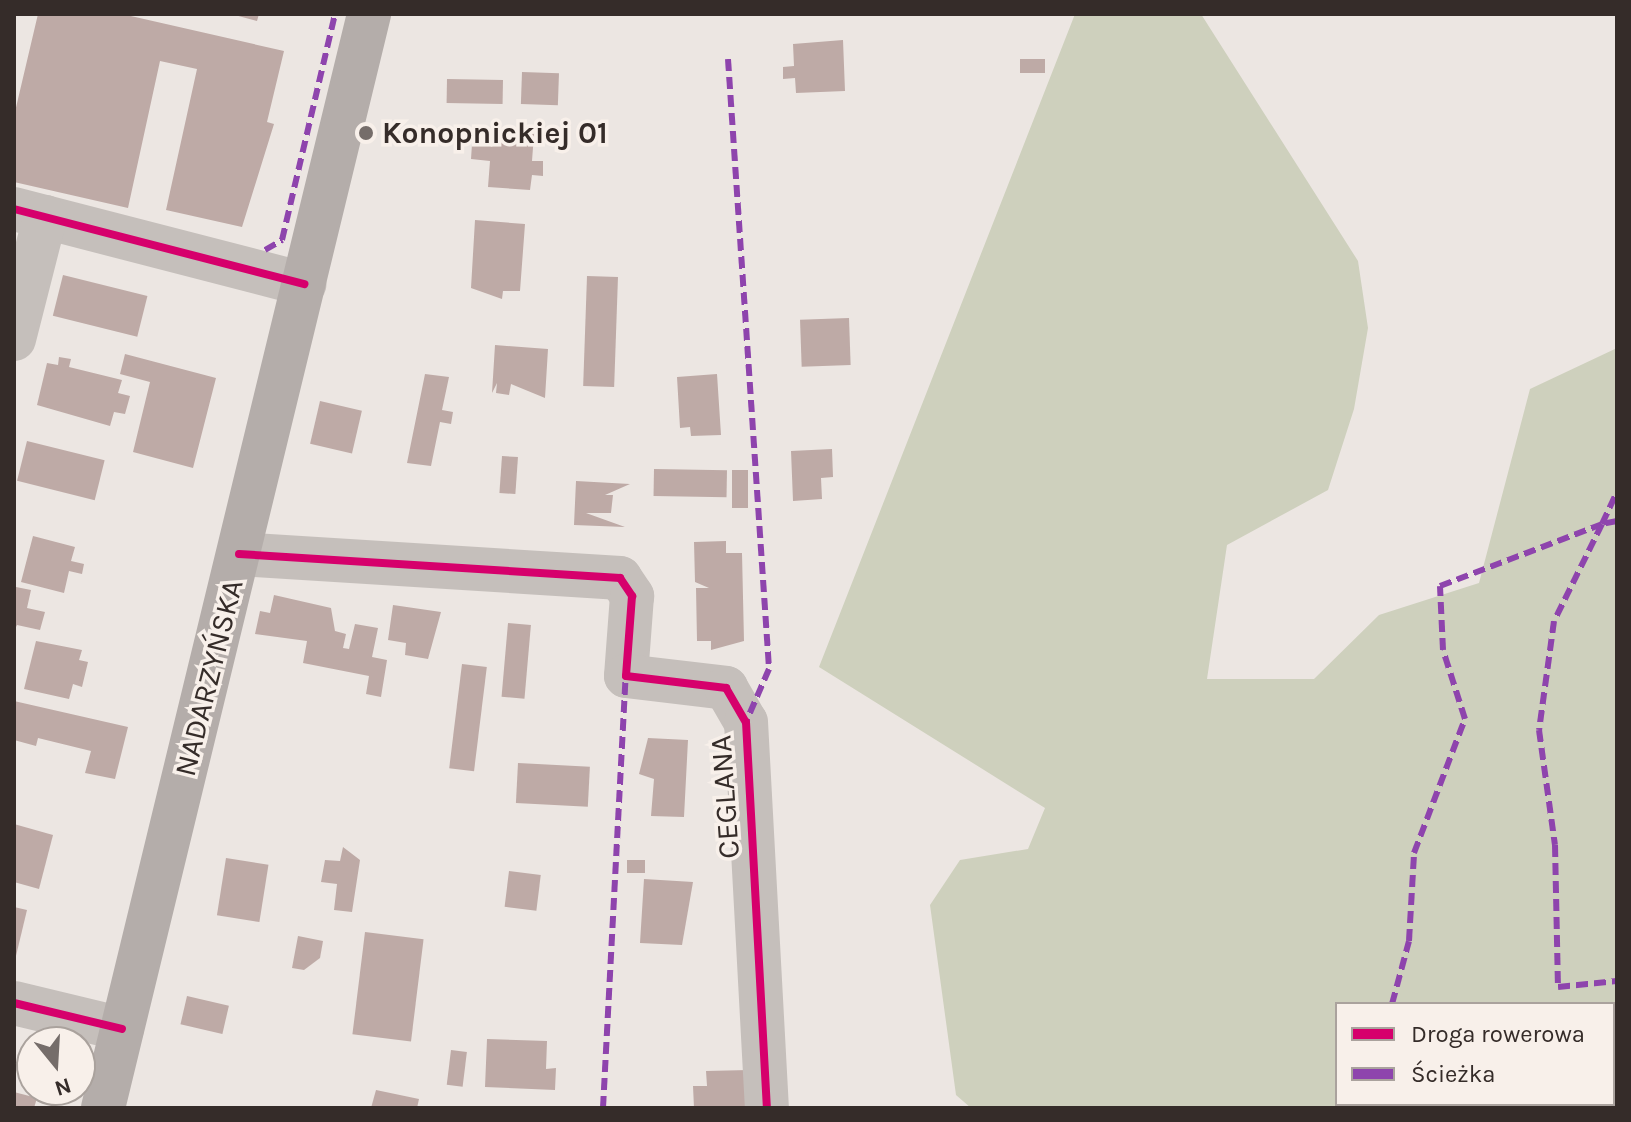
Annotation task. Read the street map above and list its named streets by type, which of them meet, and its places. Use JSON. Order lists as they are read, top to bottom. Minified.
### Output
{"streets":{"main road":["NADARZYŃSKA"],"street":["CEGLANA"]},"crossings":[["NADARZYŃSKA","CEGLANA"]],"places":["Konopnickiej 01"],"legend":["Droga rowerowa","Ścieżka"],"north":"bottom"}
